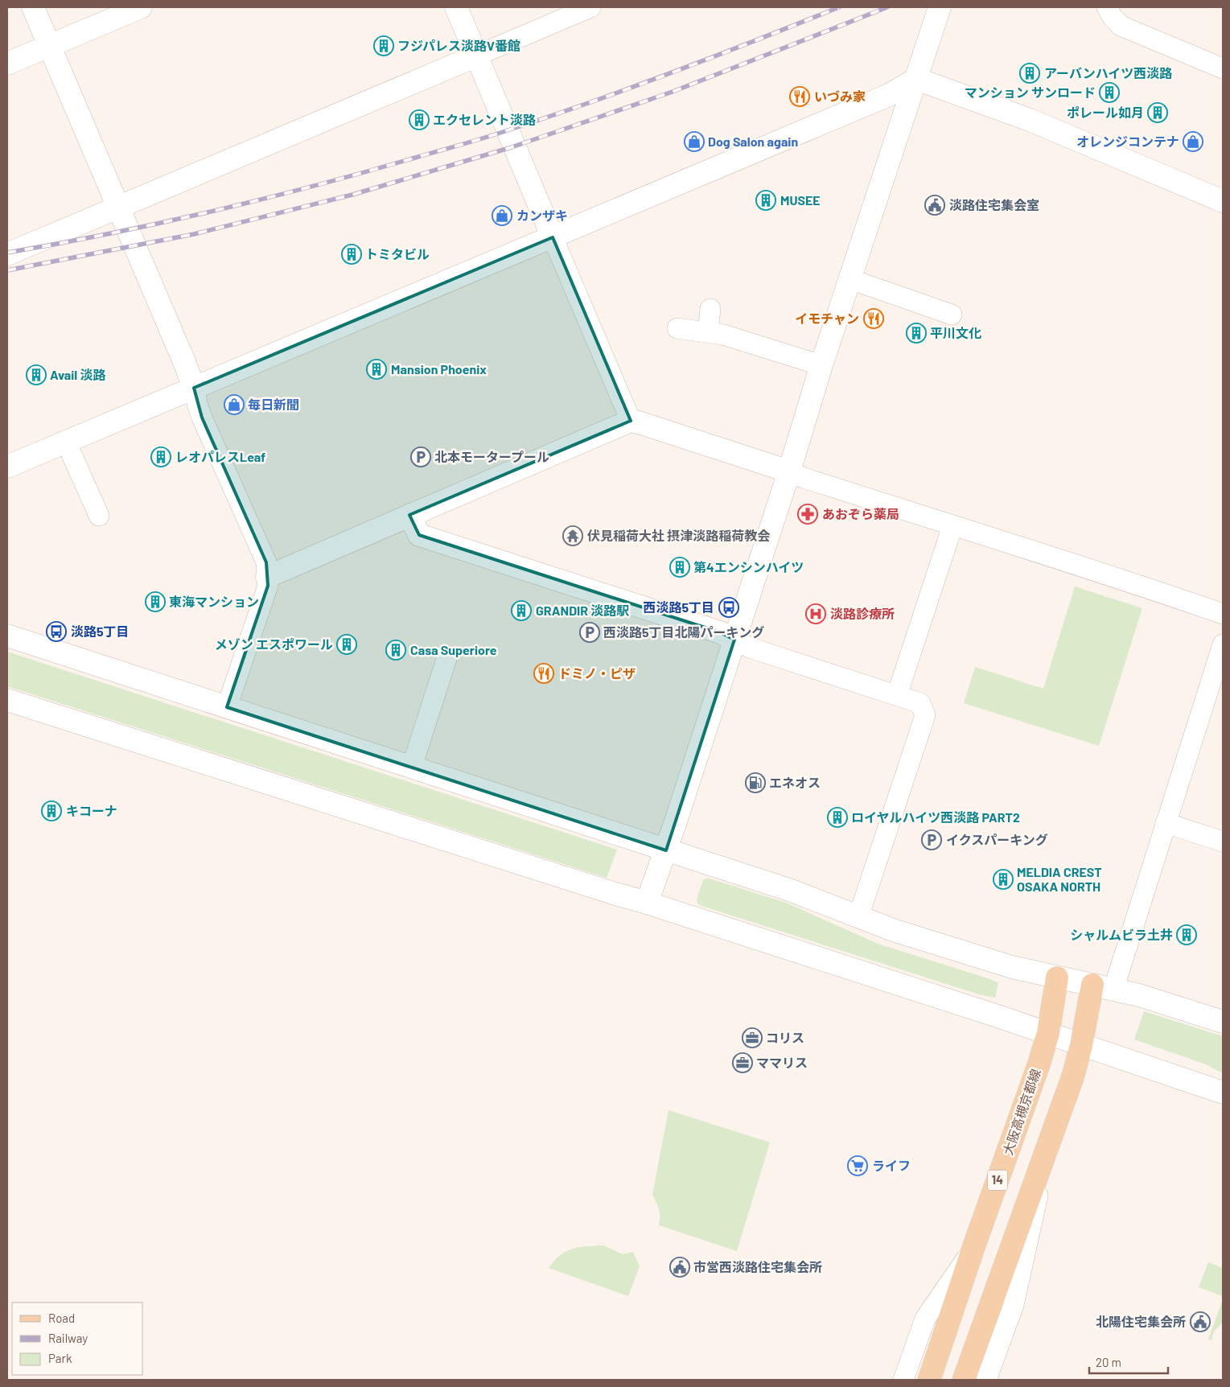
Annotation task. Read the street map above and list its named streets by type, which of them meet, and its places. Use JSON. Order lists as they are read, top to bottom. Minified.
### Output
{"streets":{"main road":["大阪高槻京都線","14"]},"places":{"building":["フジパレス淡路V番館","アーバンハイツ西淡路","マンション サンロード","ポレール如月","エクセレント淡路","MUSEE","トミタビル","平川文化","Mansion Phoenix","Avail 淡路","レオパレスLeaf","第4エンシンハイツ","東海マンション","GRANDIR 淡路駅","メゾン エスポワール","Casa Superiore","キコーナ","ロイヤルハイツ西淡路 PART2","MELDIA CREST OSAKA NORTH","シャルムビラ土井"],"restaurant":["いづみ家","イモチャン","ドミノ・ピザ"],"shop":["Dog Salon again","オレンジコンテナ","カンザキ","毎日新聞"],"public building":["淡路住宅集会室","市営西淡路住宅集会所","北陽住宅集会所"],"parking":["北本モータープール","西淡路5丁目北陽パーキング","イクスパーキング"],"pharmacy":["あおぞら薬局"],"temple":["伏見稲荷大社 摂津淡路稲荷教会"],"bus stop":["西淡路5丁目","淡路5丁目"],"hospital":["淡路診療所"],"fuel station":["エネオス"],"office":["コリス","ママリス"],"supermarket":["ライフ"]},"legend":["Road","Railway","Park"],"scale_bar":"20 m"}
